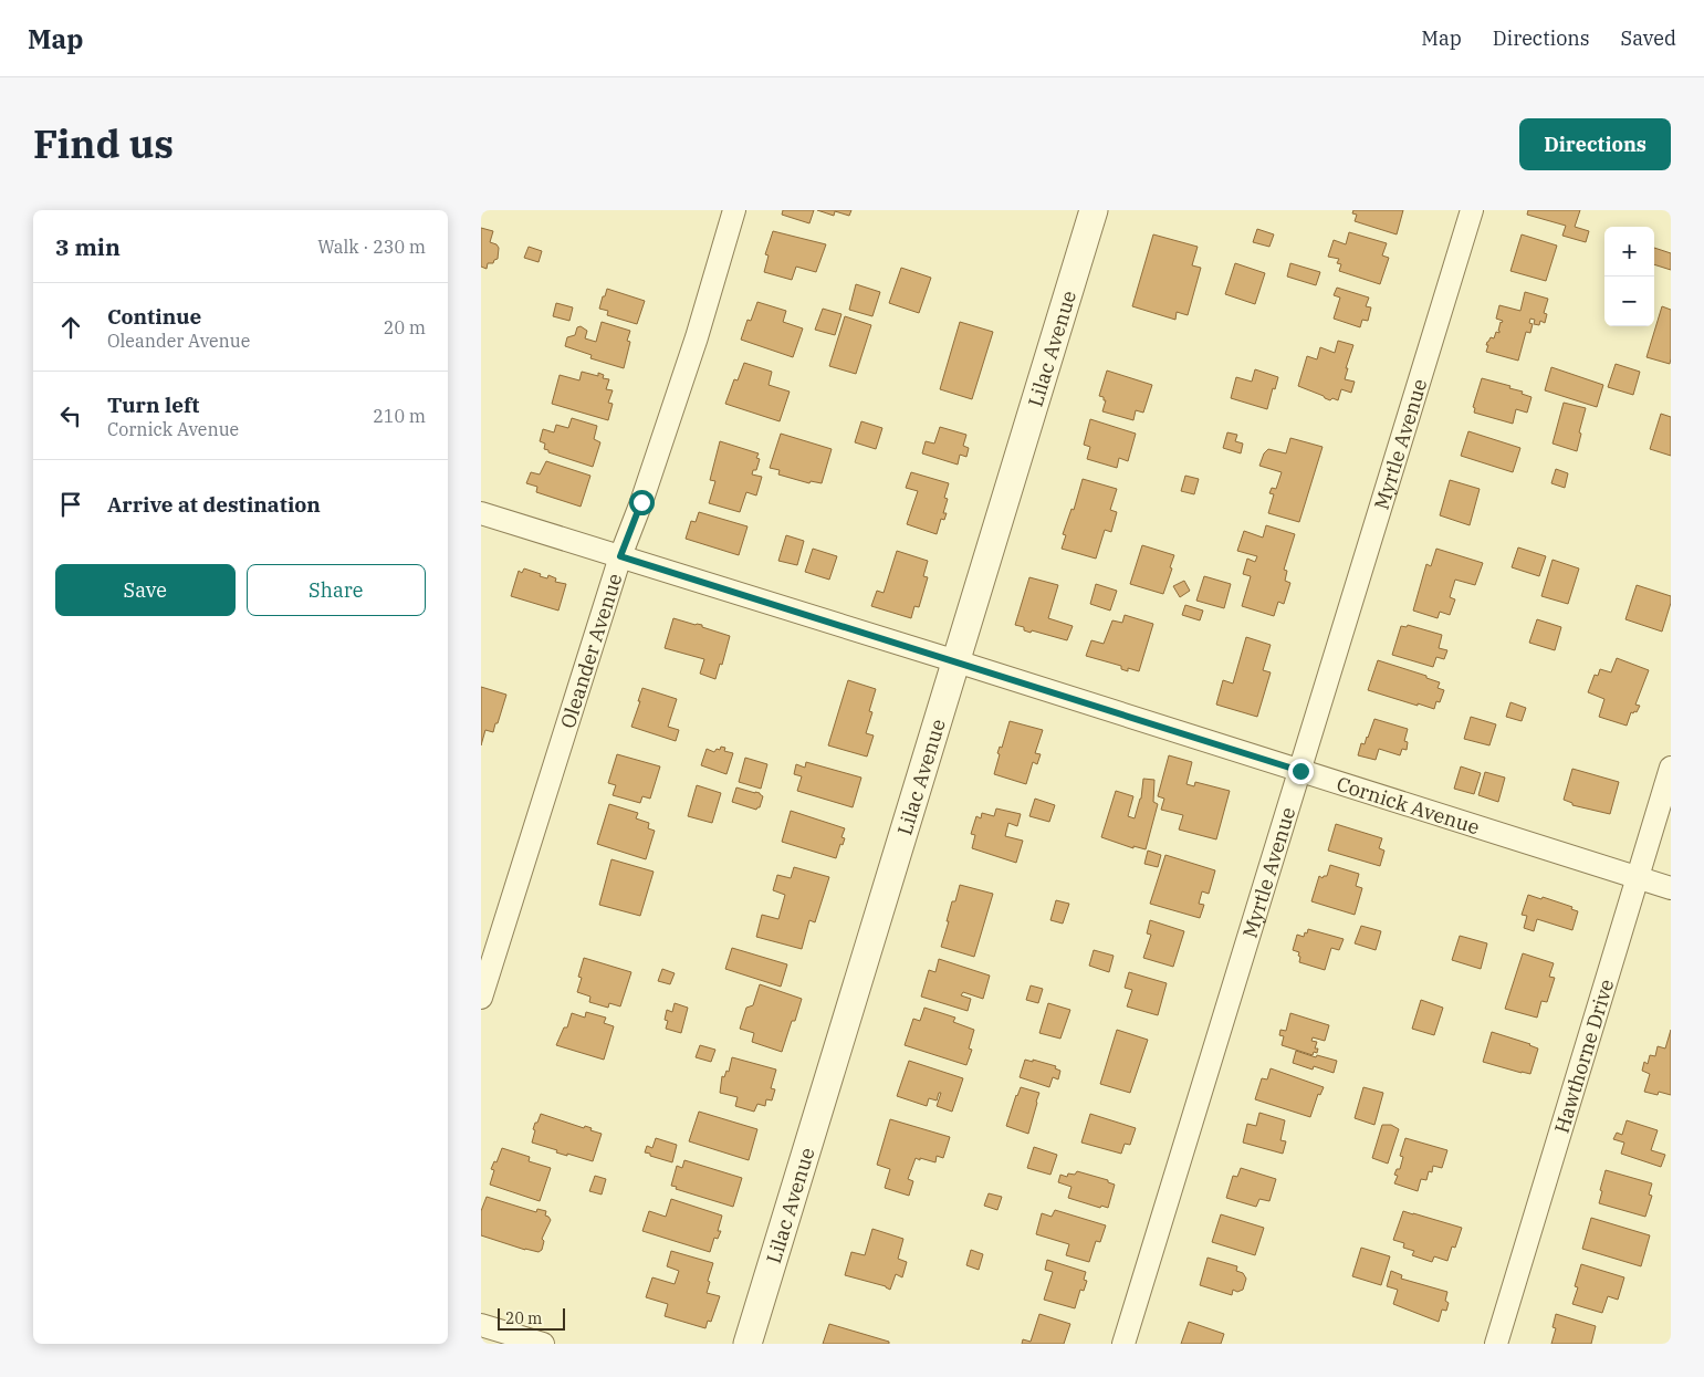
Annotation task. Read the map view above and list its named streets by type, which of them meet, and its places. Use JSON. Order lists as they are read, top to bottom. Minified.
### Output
{"streets":{"street":["Lilac Avenue","Myrtle Avenue","Oleander Avenue","Cornick Avenue","Hawthorne Drive"]},"crossings":[["Lilac Avenue","Cornick Avenue"],["Myrtle Avenue","Cornick Avenue"],["Oleander Avenue","Cornick Avenue"],["Cornick Avenue","Hawthorne Drive"]],"scale_bar":"20 m","page":{"header":"Map","nav":["Map","Directions","Saved"],"title":"Find us","buttons":["Directions",["Save","Share"]],"heading":["3 min","Walk · 230 m"],"map_buttons":["+","−"],"list":[["Continue","Oleander Avenue","20 m"],["Turn left","Cornick Avenue","210 m"],"Arrive at destination"],"scale":"20 m"}}
